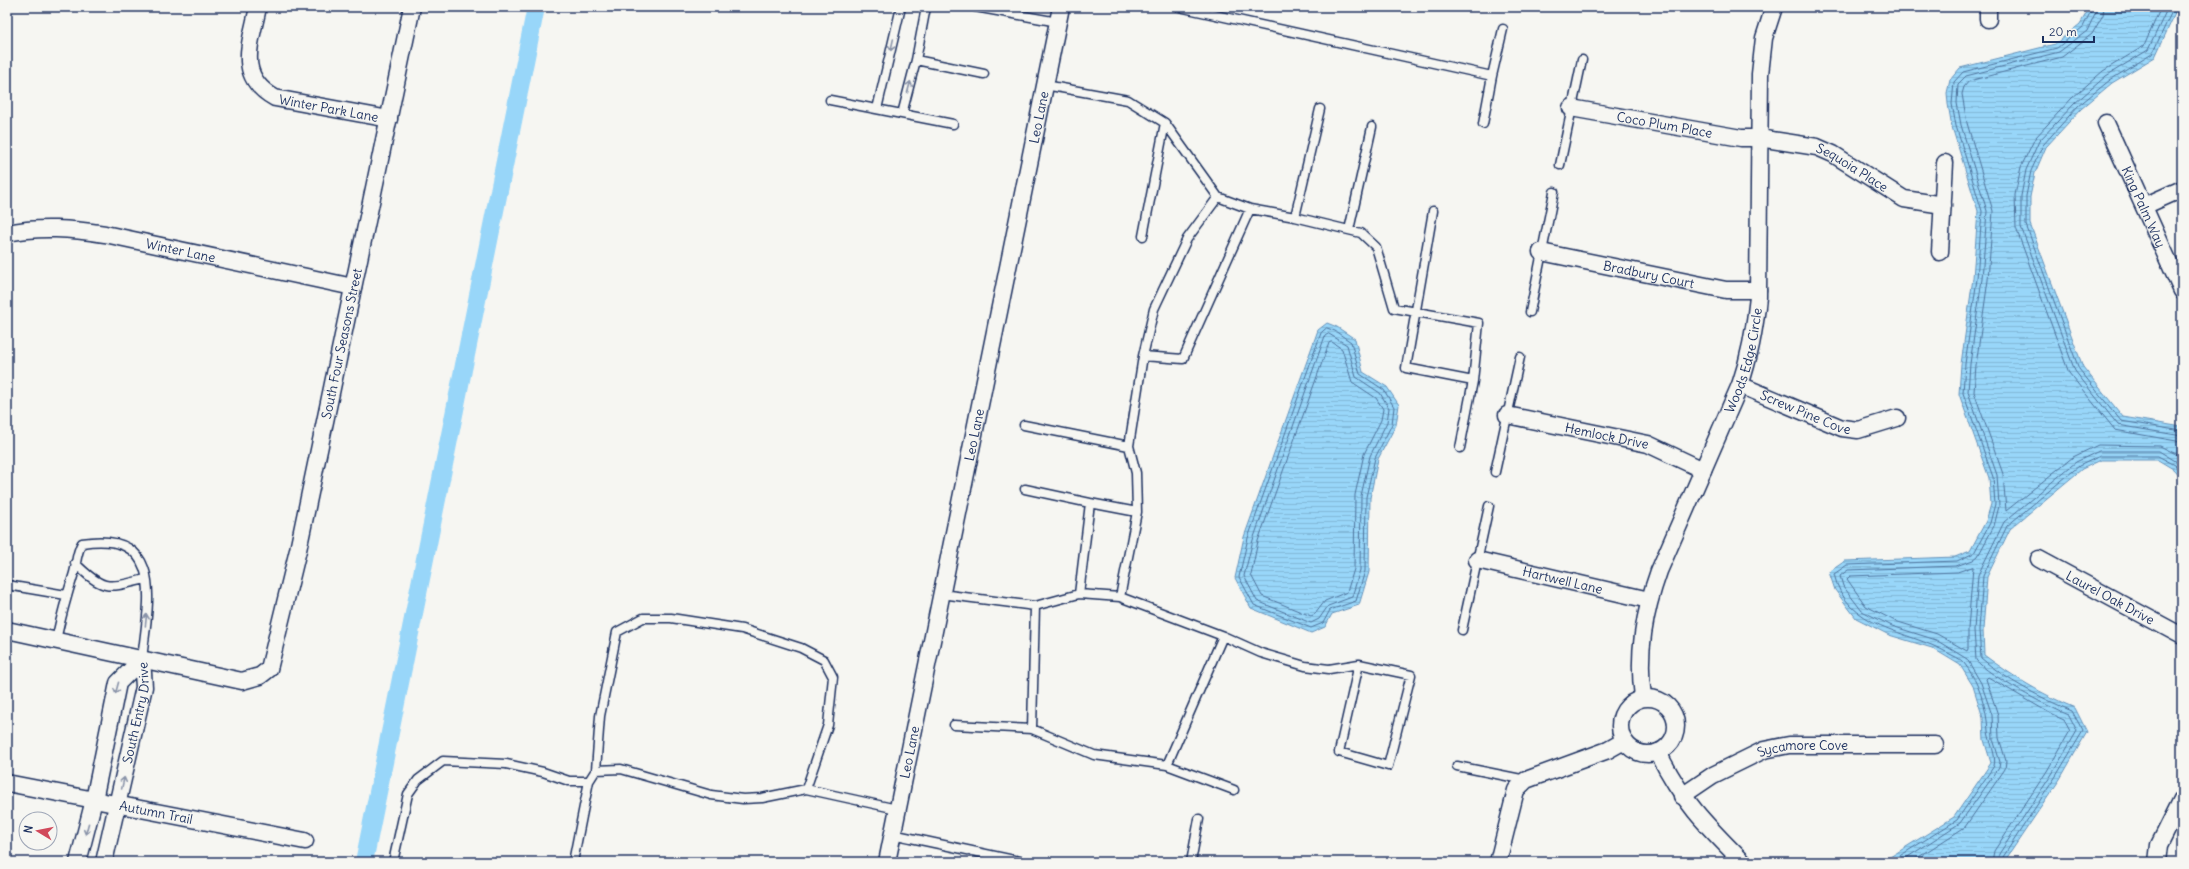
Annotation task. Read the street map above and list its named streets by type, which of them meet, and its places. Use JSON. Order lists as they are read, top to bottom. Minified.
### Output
{"streets":{"street":["Winter Park Lane","Leo Lane","Coco Plum Place","Sequoia Place","King Palm Way","Winter Lane","Bradbury Court","South Four Seasons Street","Woods Edge Circle","Screw Pine Cove","Hemlock Drive","Hartwell Lane","Laurel Oak Drive","South Entry Drive","Sycamore Cove","Autumn Trail"]},"crossings":[["Winter Park Lane","South Four Seasons Street"],["Coco Plum Place","Sequoia Place"],["Coco Plum Place","Woods Edge Circle"],["Sequoia Place","Woods Edge Circle"],["Winter Lane","South Four Seasons Street"],["Bradbury Court","Woods Edge Circle"],["South Four Seasons Street","South Entry Drive"],["Woods Edge Circle","Screw Pine Cove"],["Woods Edge Circle","Hemlock Drive"],["Woods Edge Circle","Hartwell Lane"],["South Entry Drive","Autumn Trail"]],"scale_bar":"20 m","north":"left"}
